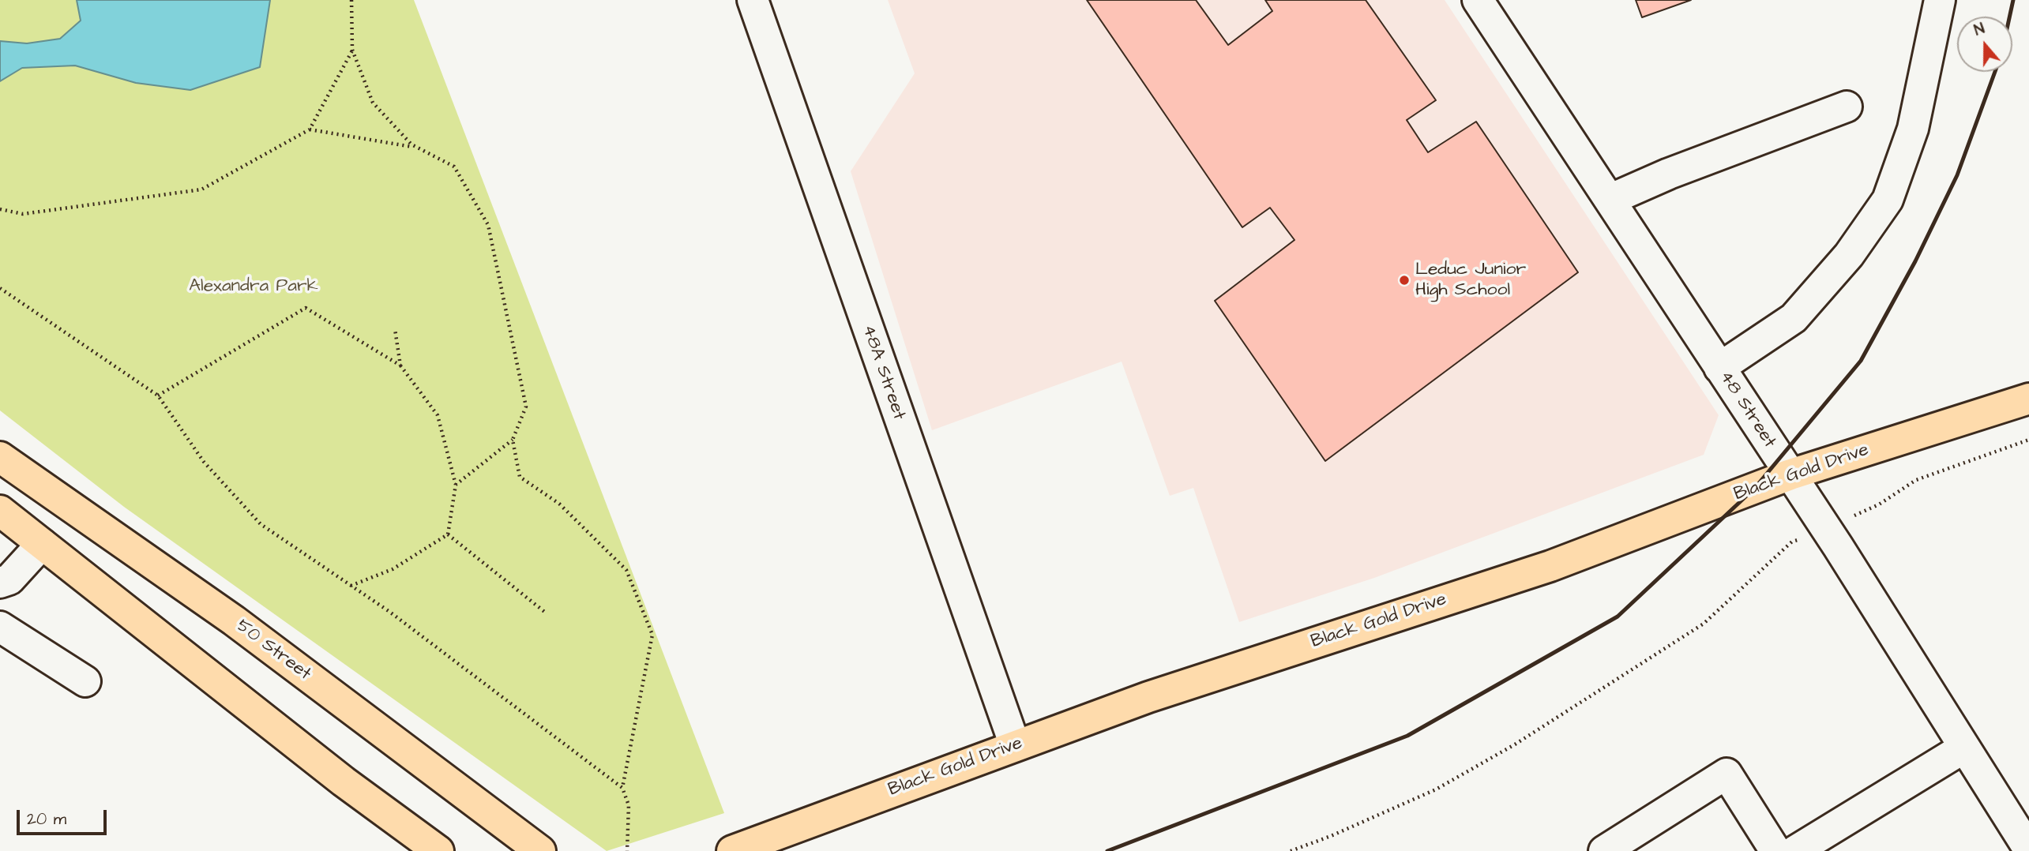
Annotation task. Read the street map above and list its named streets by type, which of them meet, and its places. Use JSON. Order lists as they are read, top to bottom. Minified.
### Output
{"streets":{"main road":["Black Gold Drive","50 Street"],"street":["48A Street","48 Street"]},"crossings":[["48A Street","Black Gold Drive"],["48 Street","Black Gold Drive"]],"parks":["Alexandra Park"],"places":["Leduc Junior High School"],"scale_bar":"20 m","north":"top"}
